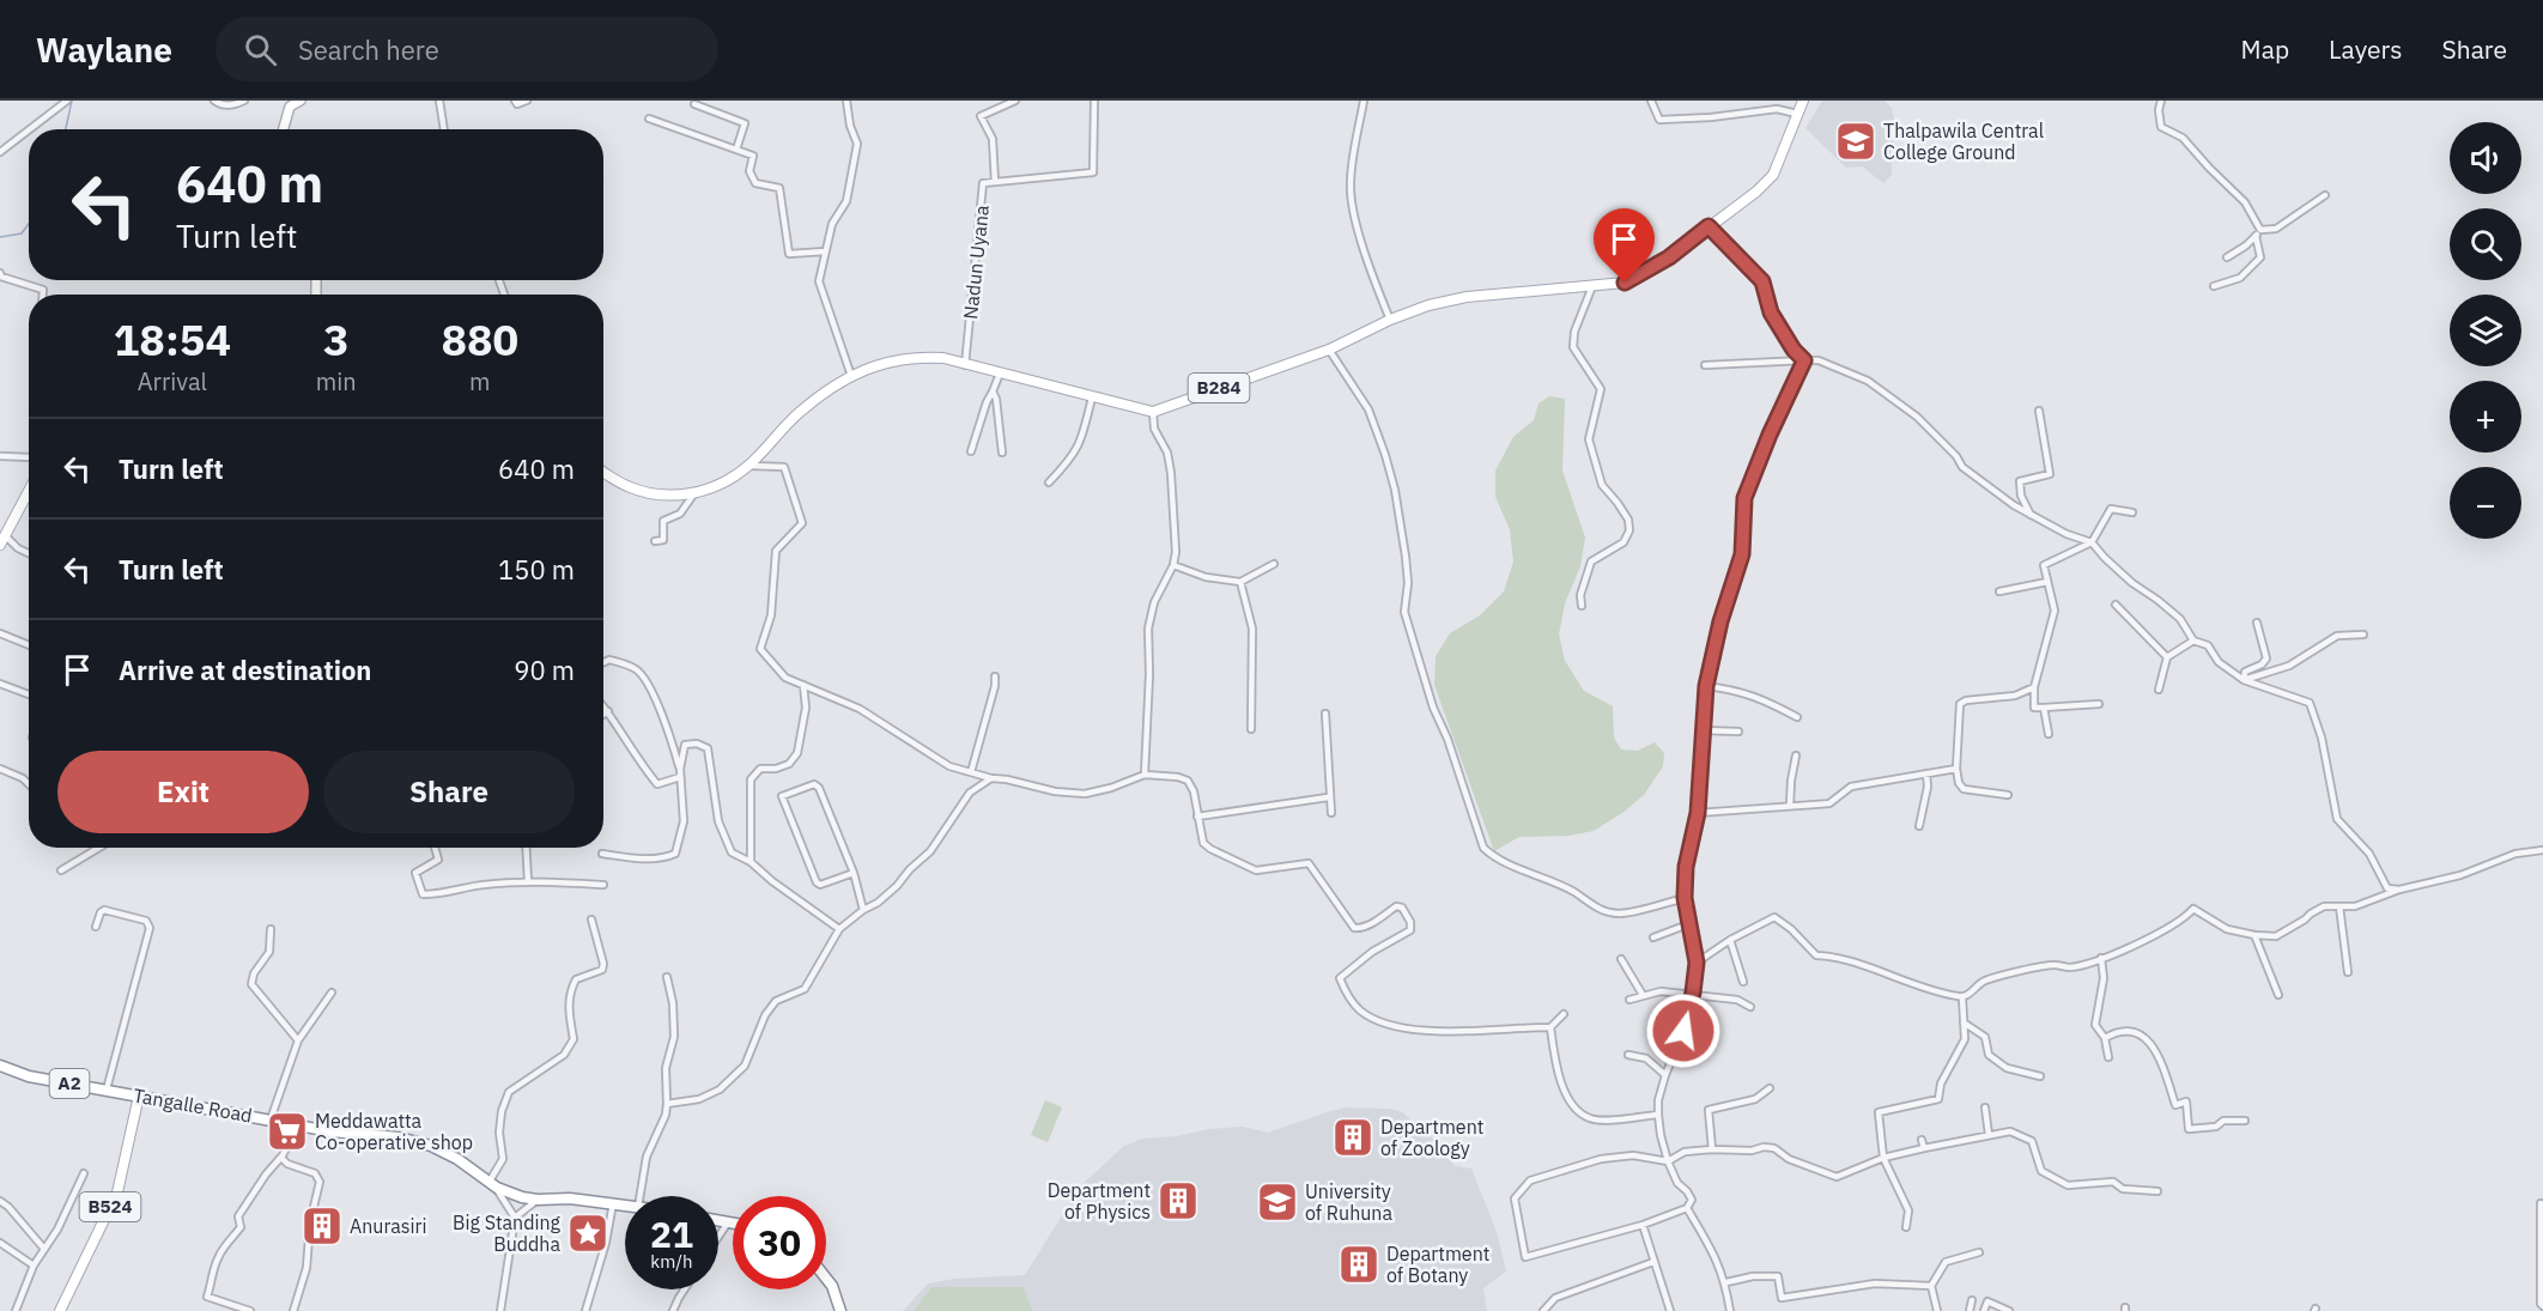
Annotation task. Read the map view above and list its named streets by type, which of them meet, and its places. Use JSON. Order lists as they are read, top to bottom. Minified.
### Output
{"streets":{"highway":["A2","Tangalle Road"],"main road":["B284","B524"],"street":["Nadun Uyana"]},"crossings":[["Tangalle Road","B524"]],"places":{"school or university":["Thalpawila Central College Ground","University of Ruhuna"],"supermarket":["Meddawatta Co-operative shop"],"building":["Department of Zoology","Department of Physics","Anurasiri","Department of Botany"],"place":["Big Standing Buddha"]},"page":{"header":"Waylane","search":"Search here","nav":["Map","Layers","Share"],"map_buttons":["+","−"],"turn":["640 m","Turn left"],"eta":["18:54","Arrival","3","min","880","m"],"list":[{"name":"Turn left","value":"640 m"},{"name":"Turn left","value":"150 m"},{"name":"Arrive at destination","value":"90 m"}],"buttons":["Exit","Share"],"speed":"21 km/h","limit":"30"}}
